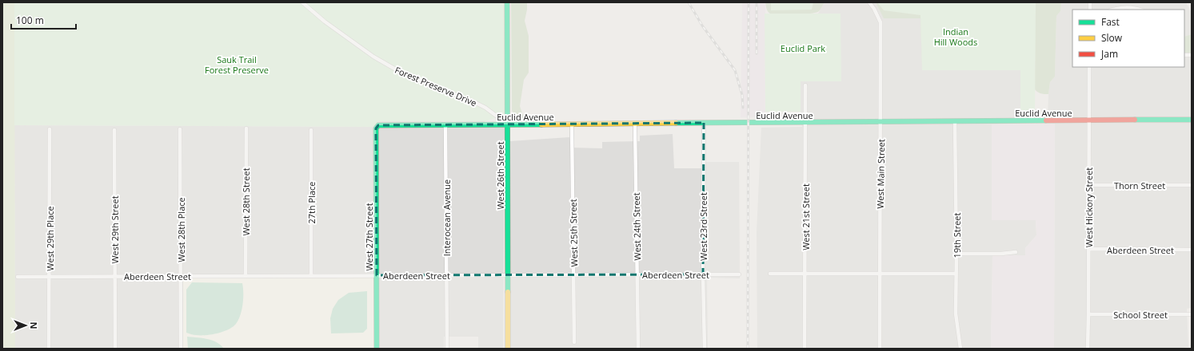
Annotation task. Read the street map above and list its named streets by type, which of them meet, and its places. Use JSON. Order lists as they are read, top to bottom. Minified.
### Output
{"streets":{"street":["Forest Preserve Drive","Euclid Avenue","West Main Street","West 26th Street","Thorn Street","West 28th Street","27th Place","West Hickory Street","West 21st Street","Interocean Avenue","West 24th Street","West 23rd Street","West 29th Street","West 28th Place","West 25th Street","19th Street","West 27th Street","West 29th Place","Aberdeen Street","School Street"]},"crossings":[["Forest Preserve Drive","Euclid Avenue"],["Forest Preserve Drive","West 26th Street"],["Euclid Avenue","West Main Street"],["Euclid Avenue","West 26th Street"],["Euclid Avenue","West Hickory Street"],["Euclid Avenue","West 21st Street"],["Euclid Avenue","Interocean Avenue"],["Euclid Avenue","West 24th Street"],["Euclid Avenue","West 23rd Street"],["Euclid Avenue","West 25th Street"],["Euclid Avenue","19th Street"],["Euclid Avenue","West 27th Street"],["West 26th Street","Aberdeen Street"],["Thorn Street","West Hickory Street"],["West 28th Street","Aberdeen Street"],["27th Place","Aberdeen Street"],["West Hickory Street","Aberdeen Street"],["West Hickory Street","School Street"],["Interocean Avenue","Aberdeen Street"],["West 24th Street","Aberdeen Street"],["West 23rd Street","Aberdeen Street"],["West 29th Street","Aberdeen Street"],["West 28th Place","Aberdeen Street"],["West 25th Street","Aberdeen Street"],["West 27th Street","Aberdeen Street"],["West 29th Place","Aberdeen Street"]],"parks":["Indian Hill Woods","Euclid Park","Sauk Trail Forest Preserve"],"legend":["Fast","Slow","Jam"],"scale_bar":"100 m","north":"right"}
